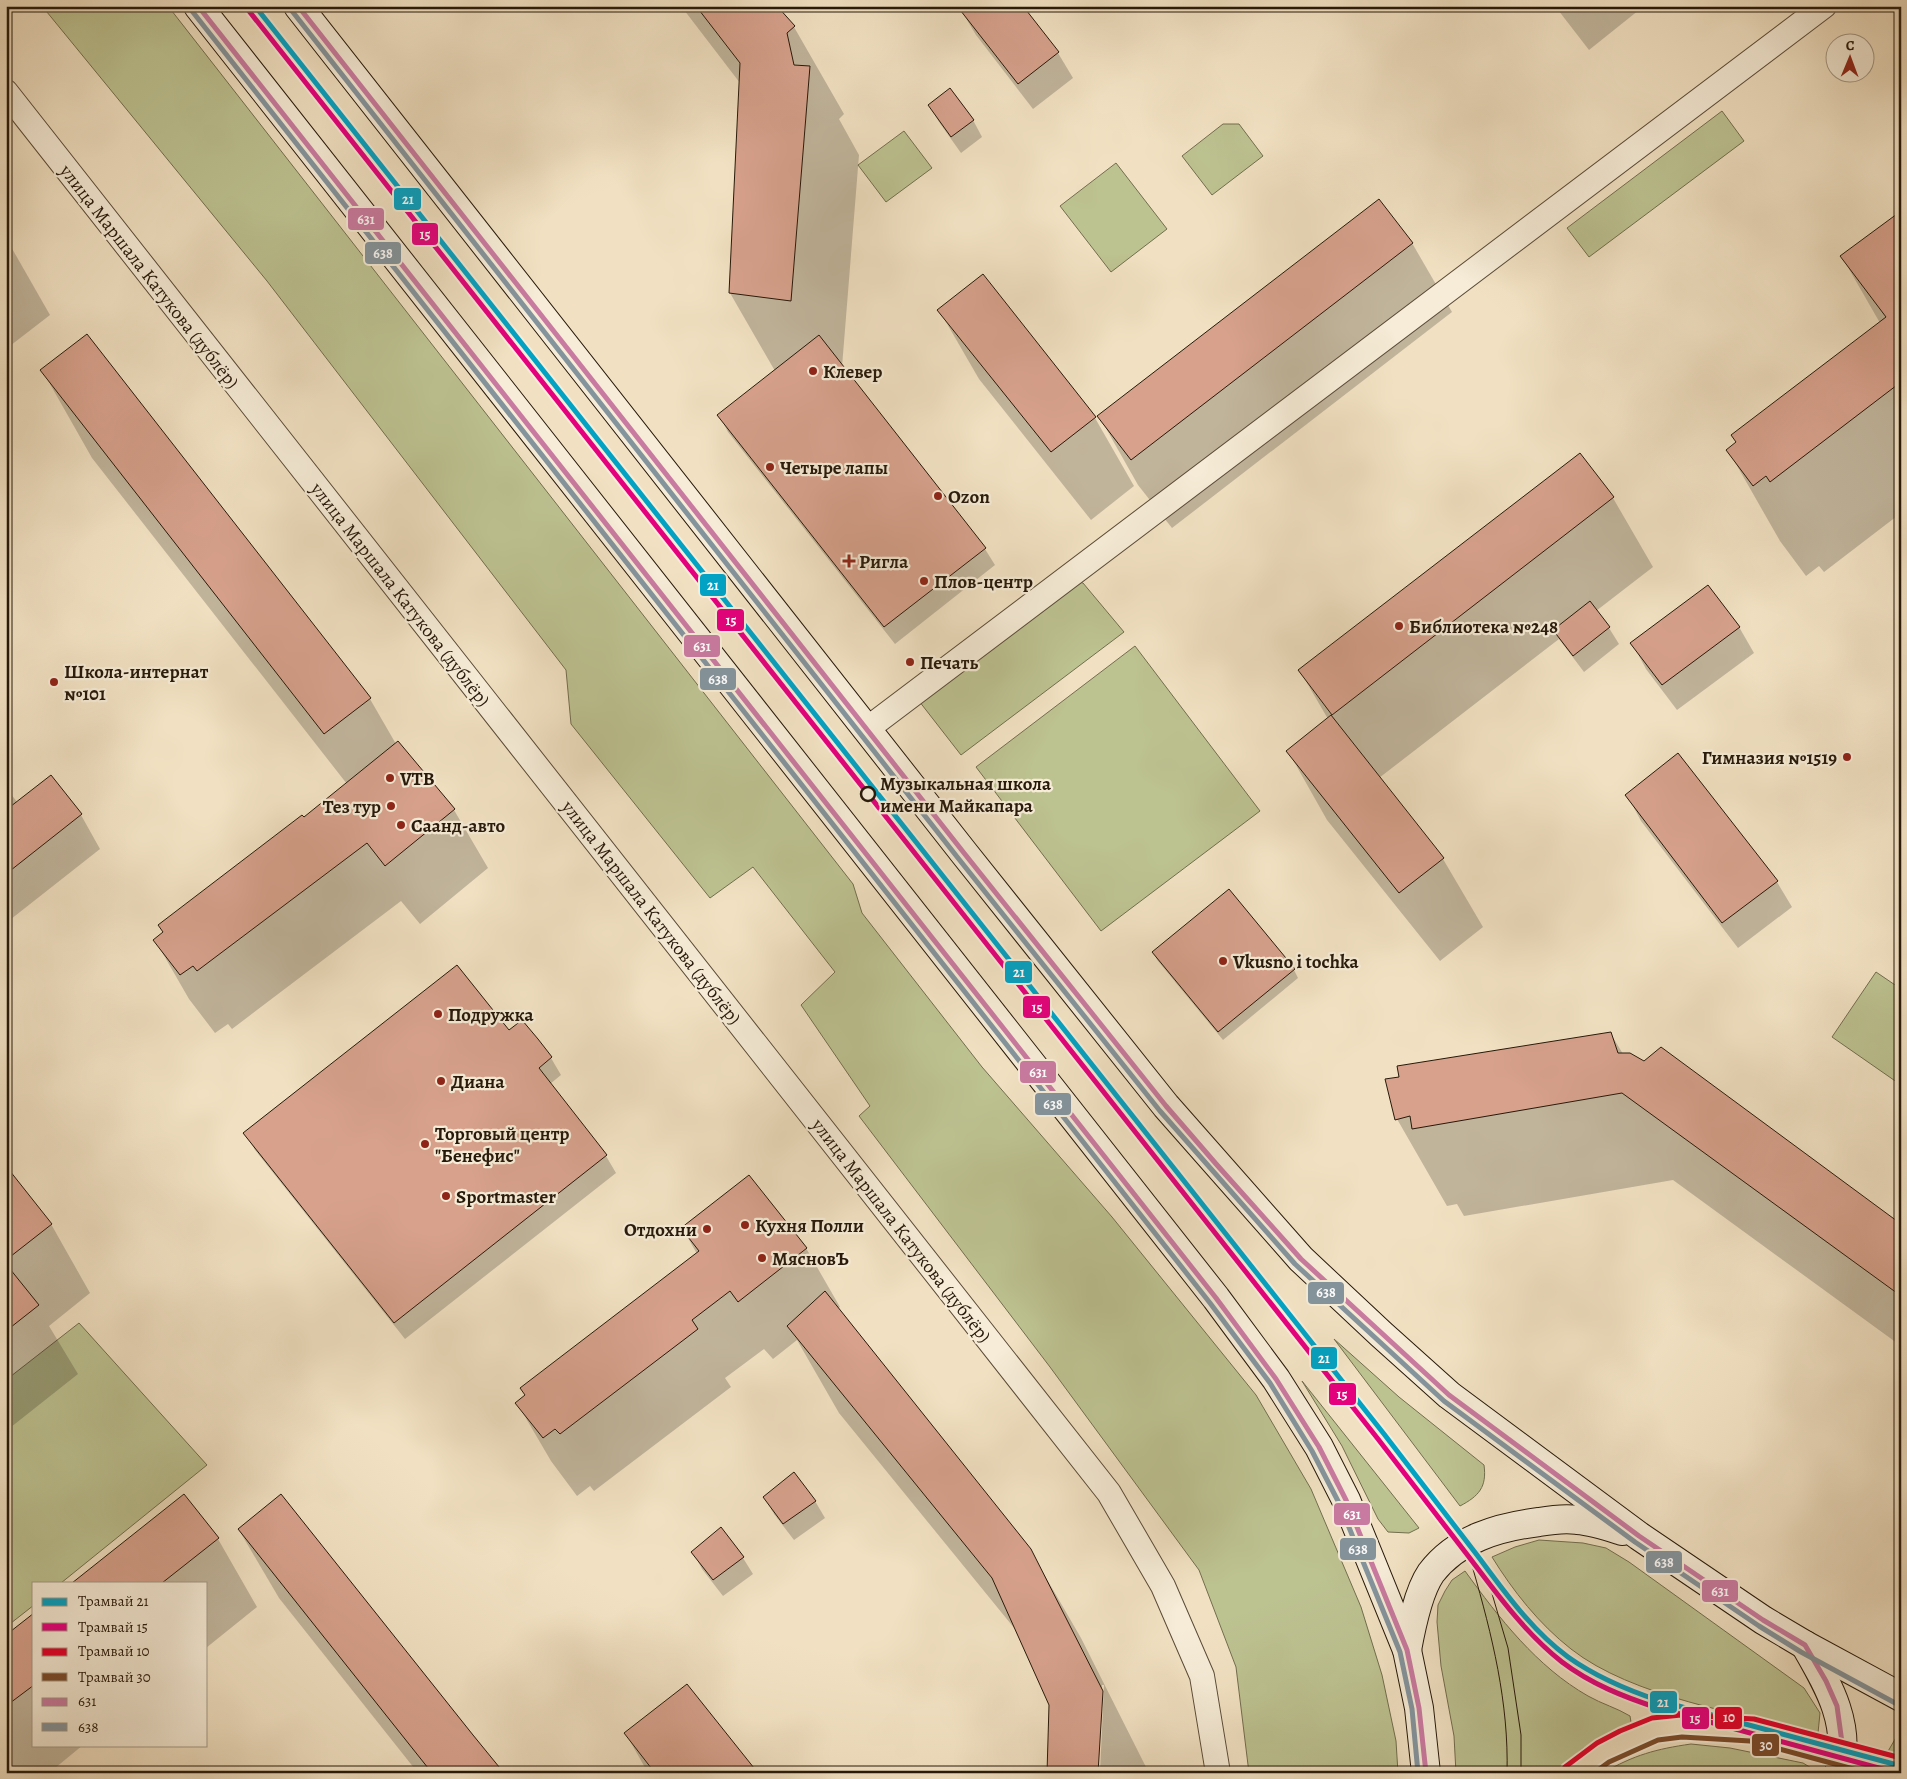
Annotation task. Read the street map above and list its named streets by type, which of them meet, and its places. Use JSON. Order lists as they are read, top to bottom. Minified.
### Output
{"streets":{"street":["улица Маршала Катукова (дублёр)"]},"places":{"other":["Клевер","Четыре лапы","Ozon","Плов-центр","Библиотека №248","Печать","Школа-интернат №101","Гимназия №1519","VTB","Музыкальная школа имени Майкапара","Тез тур","Саанд-авто","Vkusno i tochka","Подружка","Диана","Торговый центр \"Бенефис\"","Sportmaster","Кухня Полли","Отдохни","МясновЪ"],"health":["Ригла"]},"lines":["tram line 21","transit line 631","tram line 15","transit line 638","tram line 10","tram line 30"],"legend":["Трамвай 21","Трамвай 15","Трамвай 10","Трамвай 30","631","638"],"north":"top"}
